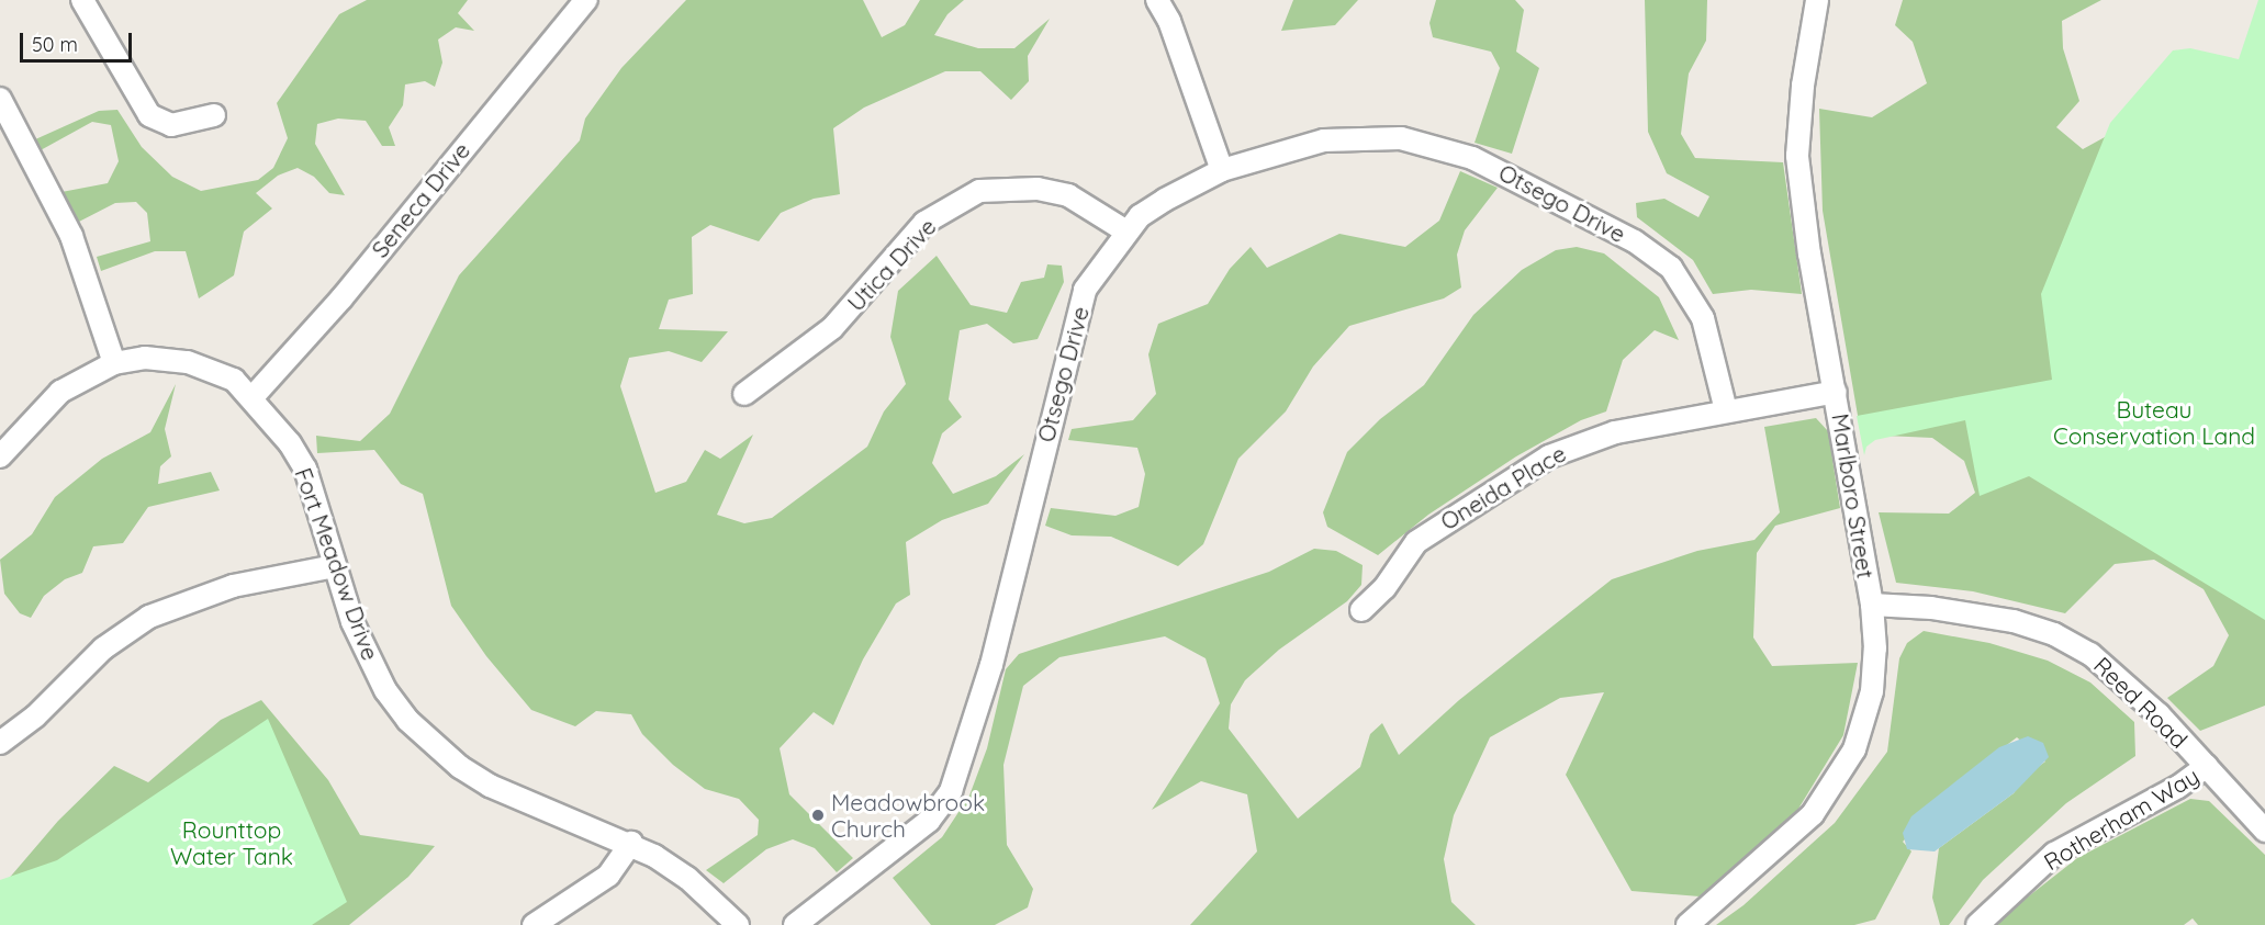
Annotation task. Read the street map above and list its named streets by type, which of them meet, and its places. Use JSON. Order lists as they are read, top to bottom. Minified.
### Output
{"streets":{"street":["Seneca Drive","Otsego Drive","Utica Drive","Oneida Place","Marlboro Street","Fort Meadow Drive","Reed Road","Rotherham Way"]},"crossings":[["Seneca Drive","Fort Meadow Drive"],["Otsego Drive","Utica Drive"],["Otsego Drive","Oneida Place"],["Oneida Place","Marlboro Street"],["Marlboro Street","Reed Road"],["Reed Road","Rotherham Way"]],"parks":["Buteau Conservation Land","Rounttop Water Tank"],"places":["Meadowbrook Church"],"scale_bar":"50 m"}
